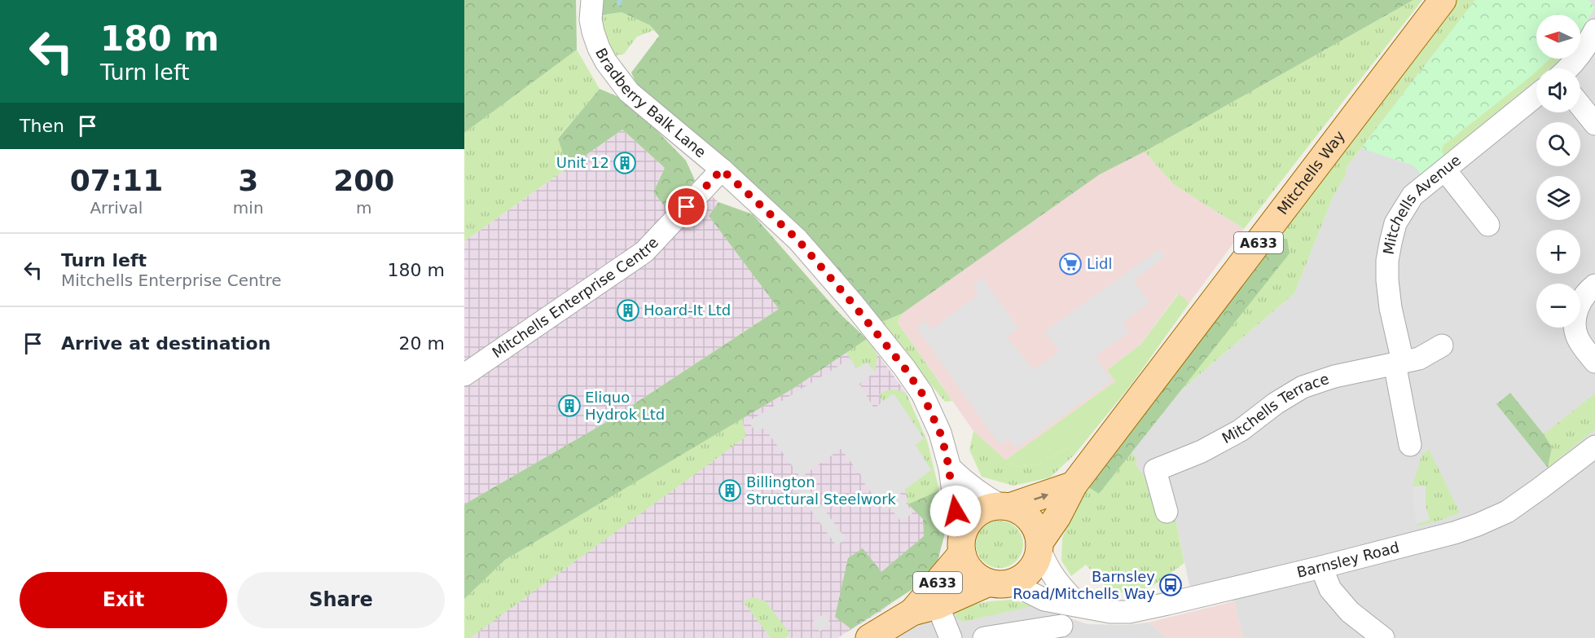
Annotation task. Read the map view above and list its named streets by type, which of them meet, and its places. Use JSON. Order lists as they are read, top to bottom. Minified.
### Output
{"streets":{"main road":["Mitchells Way","A633"],"street":["Bradberry Balk Lane","Mitchells Avenue","Mitchells Enterprise Centre","Mitchells Terrace","Barnsley Road"]},"crossings":[["Bradberry Balk Lane","Mitchells Way"],["Bradberry Balk Lane","A633"],["Bradberry Balk Lane","Mitchells Enterprise Centre"],["Bradberry Balk Lane","Barnsley Road"],["Mitchells Way","A633"],["Mitchells Way","Barnsley Road"],["Mitchells Avenue","Mitchells Terrace"],["A633","Barnsley Road"]],"places":{"building":["Unit 12","Hoard-It Ltd","Eliquo Hydrok Ltd","Billington Structural Steelwork"],"supermarket":["Lidl"],"bus stop":["Barnsley Road/Mitchells Way"]},"north":"left","page":{"turn":["180 m","Turn left"],"map_buttons":["+","−"],"then":"Then","eta":["07:11","Arrival","3","min","200","m"],"list":[{"name":"Turn left","note":"Mitchells Enterprise Centre","value":"180 m"},{"name":"Arrive at destination","value":"20 m"}],"buttons":["Exit","Share"]}}
